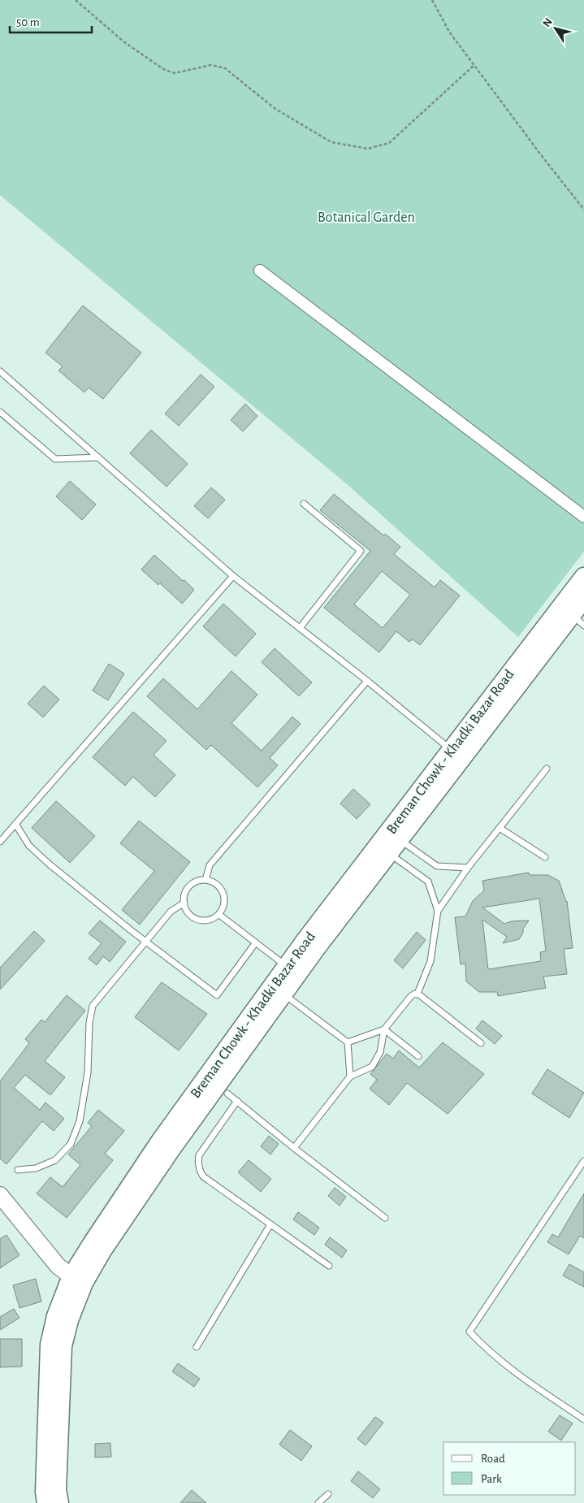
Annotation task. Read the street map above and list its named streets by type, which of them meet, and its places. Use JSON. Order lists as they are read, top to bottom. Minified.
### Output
{"streets":{"main road":["Breman Chowk - Khadki Bazar Road"]},"parks":["Botanical Garden"],"legend":["Road","Park"],"scale_bar":"50 m","north":"top left"}
